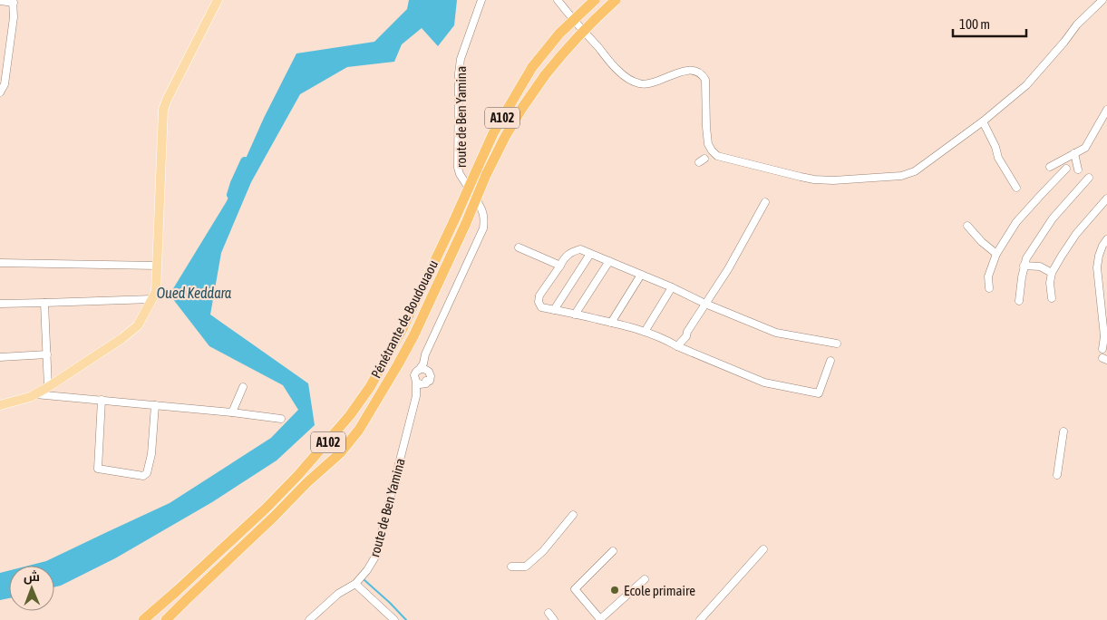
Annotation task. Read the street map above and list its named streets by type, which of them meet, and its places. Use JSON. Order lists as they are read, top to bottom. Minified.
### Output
{"streets":{"highway":["A102","Pénétrante de Boudouaou"],"street":["route de Ben Yamina"]},"water":["Oued Keddara"],"places":["Ecole primaire"],"scale_bar":"100 m","north":"top"}
